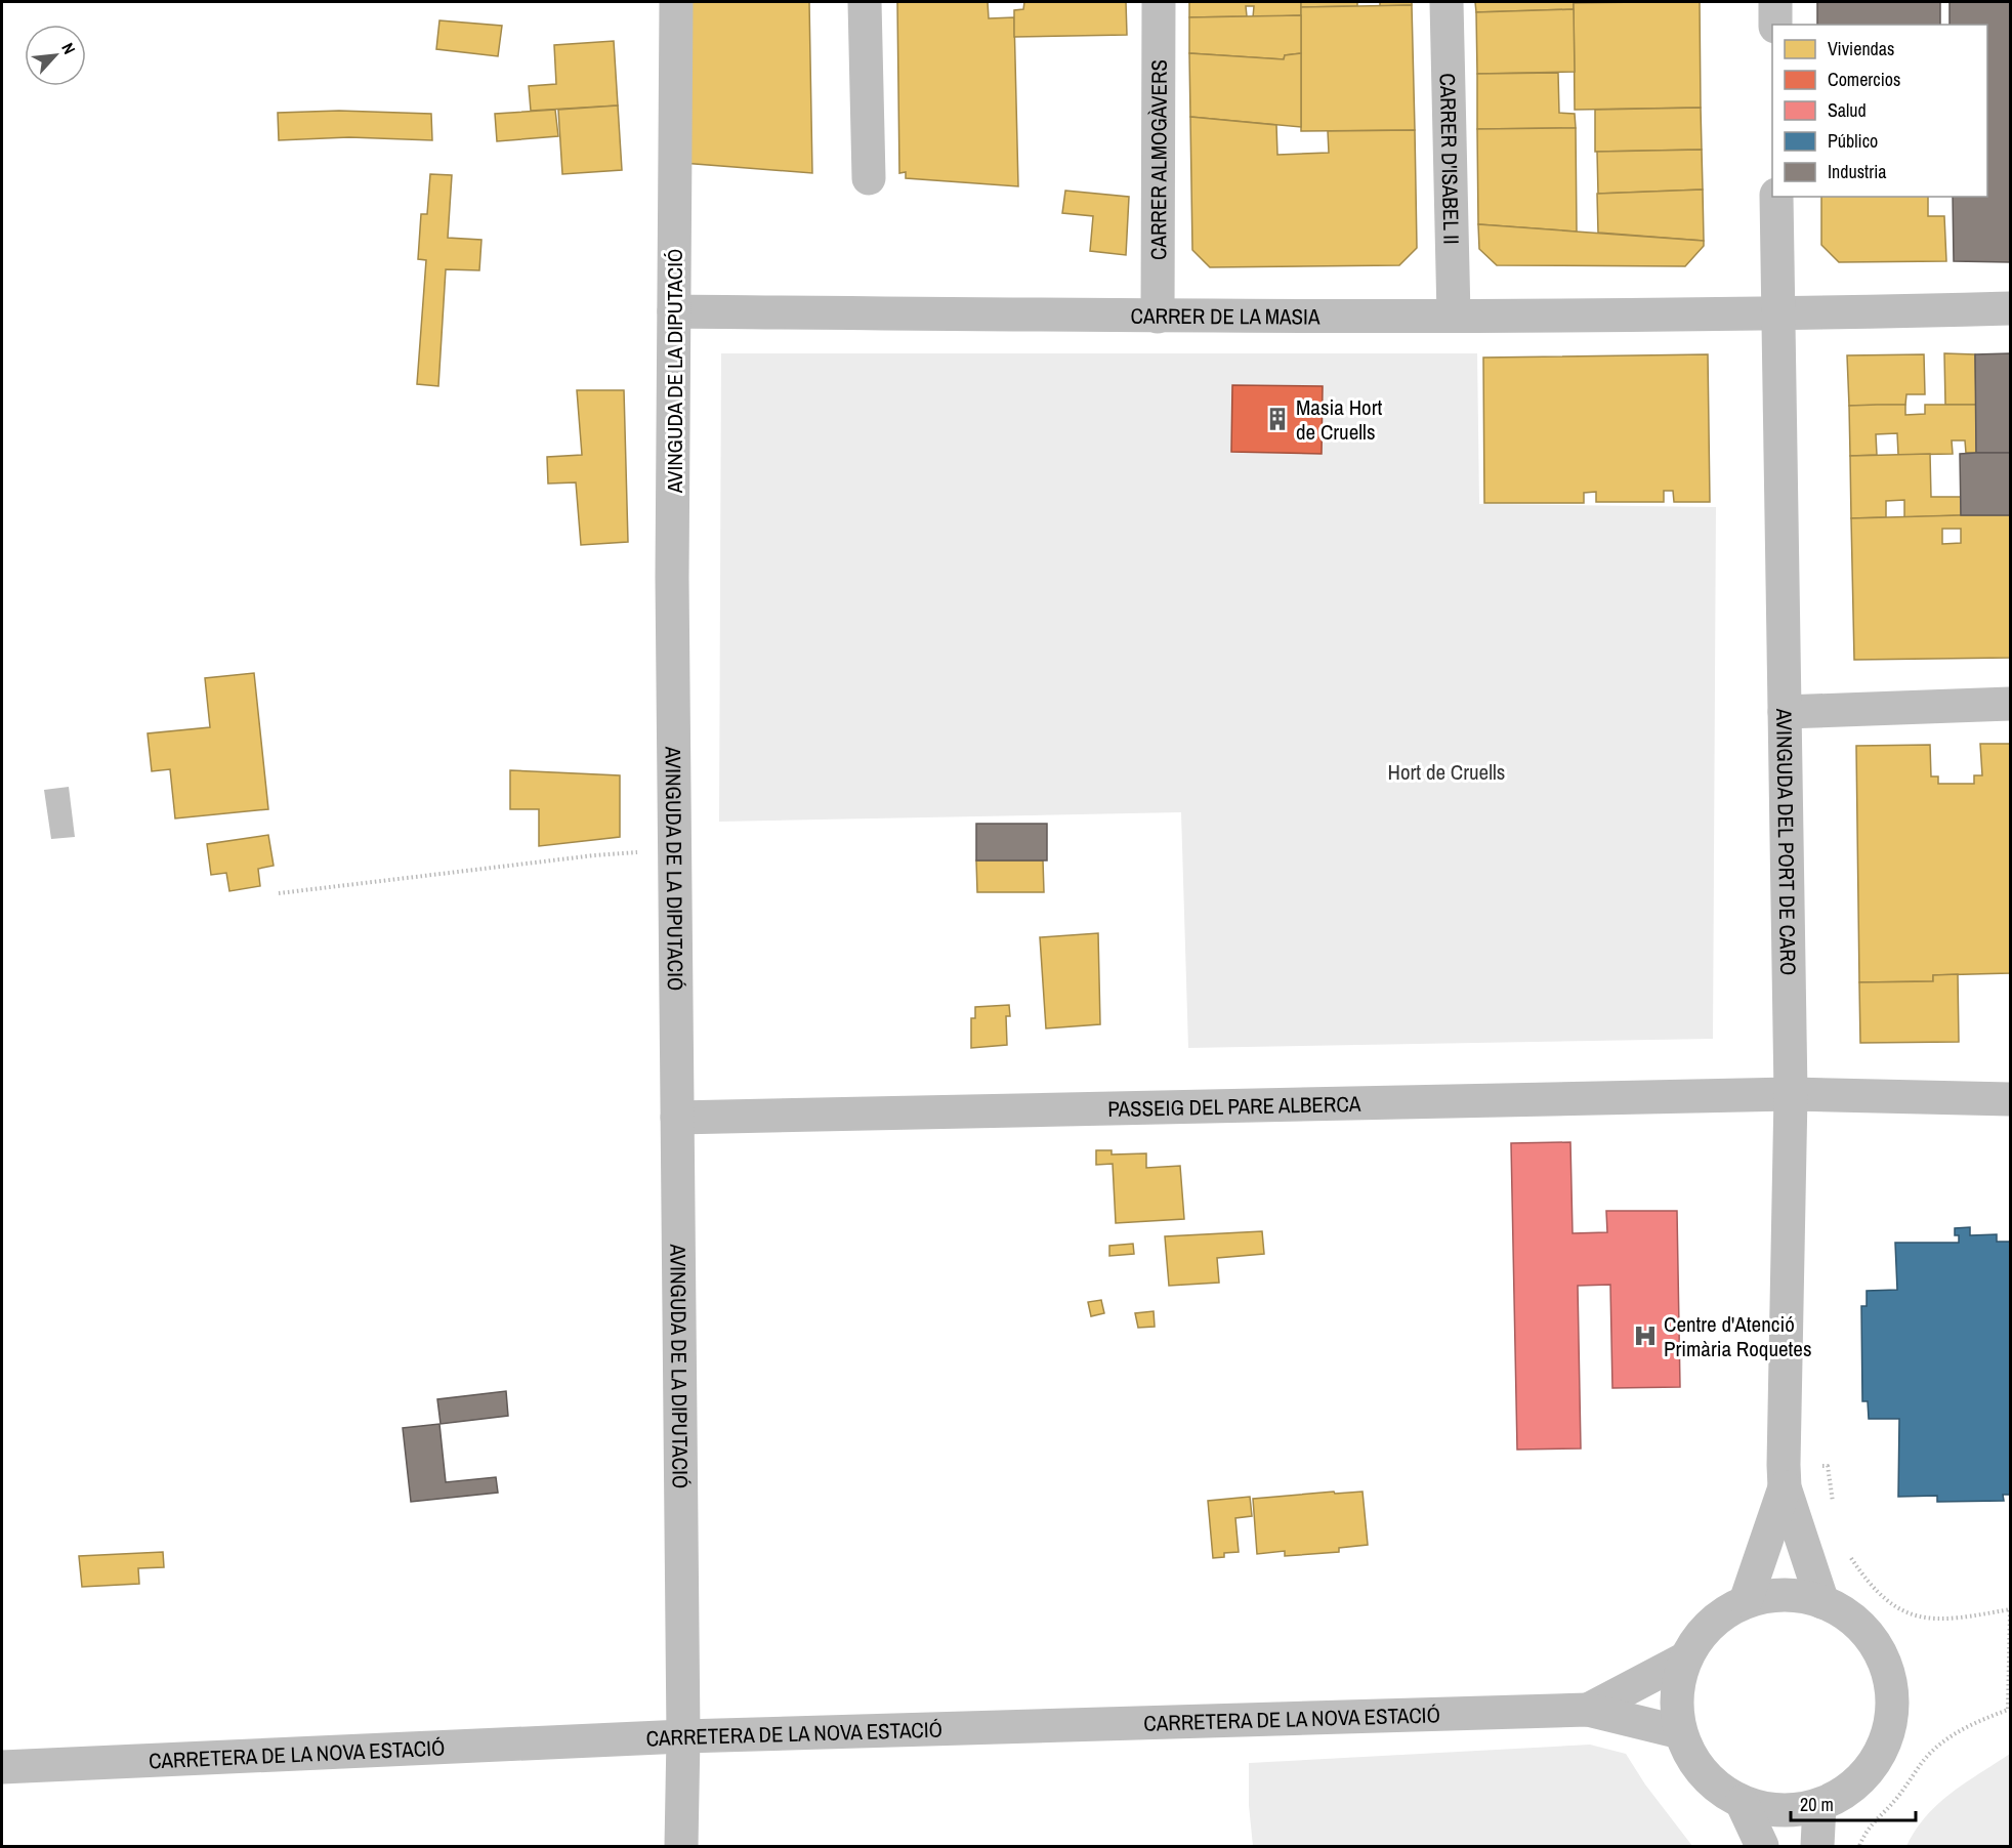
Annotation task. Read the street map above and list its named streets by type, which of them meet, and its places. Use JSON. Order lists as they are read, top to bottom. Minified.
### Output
{"streets":{"street":["CARRER ALMOGÀVERS","CARRER D'ISABEL II","CARRER DE LA MASIA","AVINGUDA DE LA DIPUTACIÓ","AVINGUDA DEL PORT DE CARO","PASSEIG DEL PARE ALBERCA","CARRETERA DE LA NOVA ESTACIÓ"]},"crossings":[["CARRER ALMOGÀVERS","CARRER DE LA MASIA"],["CARRER D'ISABEL II","CARRER DE LA MASIA"],["CARRER DE LA MASIA","AVINGUDA DE LA DIPUTACIÓ"],["CARRER DE LA MASIA","AVINGUDA DEL PORT DE CARO"],["AVINGUDA DE LA DIPUTACIÓ","PASSEIG DEL PARE ALBERCA"],["AVINGUDA DE LA DIPUTACIÓ","CARRETERA DE LA NOVA ESTACIÓ"],["AVINGUDA DEL PORT DE CARO","PASSEIG DEL PARE ALBERCA"],["AVINGUDA DEL PORT DE CARO","CARRETERA DE LA NOVA ESTACIÓ"]],"parks":["Hort de Cruells"],"places":{"building":["Masia Hort de Cruells"],"hospital":["Centre d'Atenció Primària Roquetes"]},"legend":["Viviendas","Comercios","Salud","Público","Industria"],"scale_bar":"20 m","north":"top right"}
